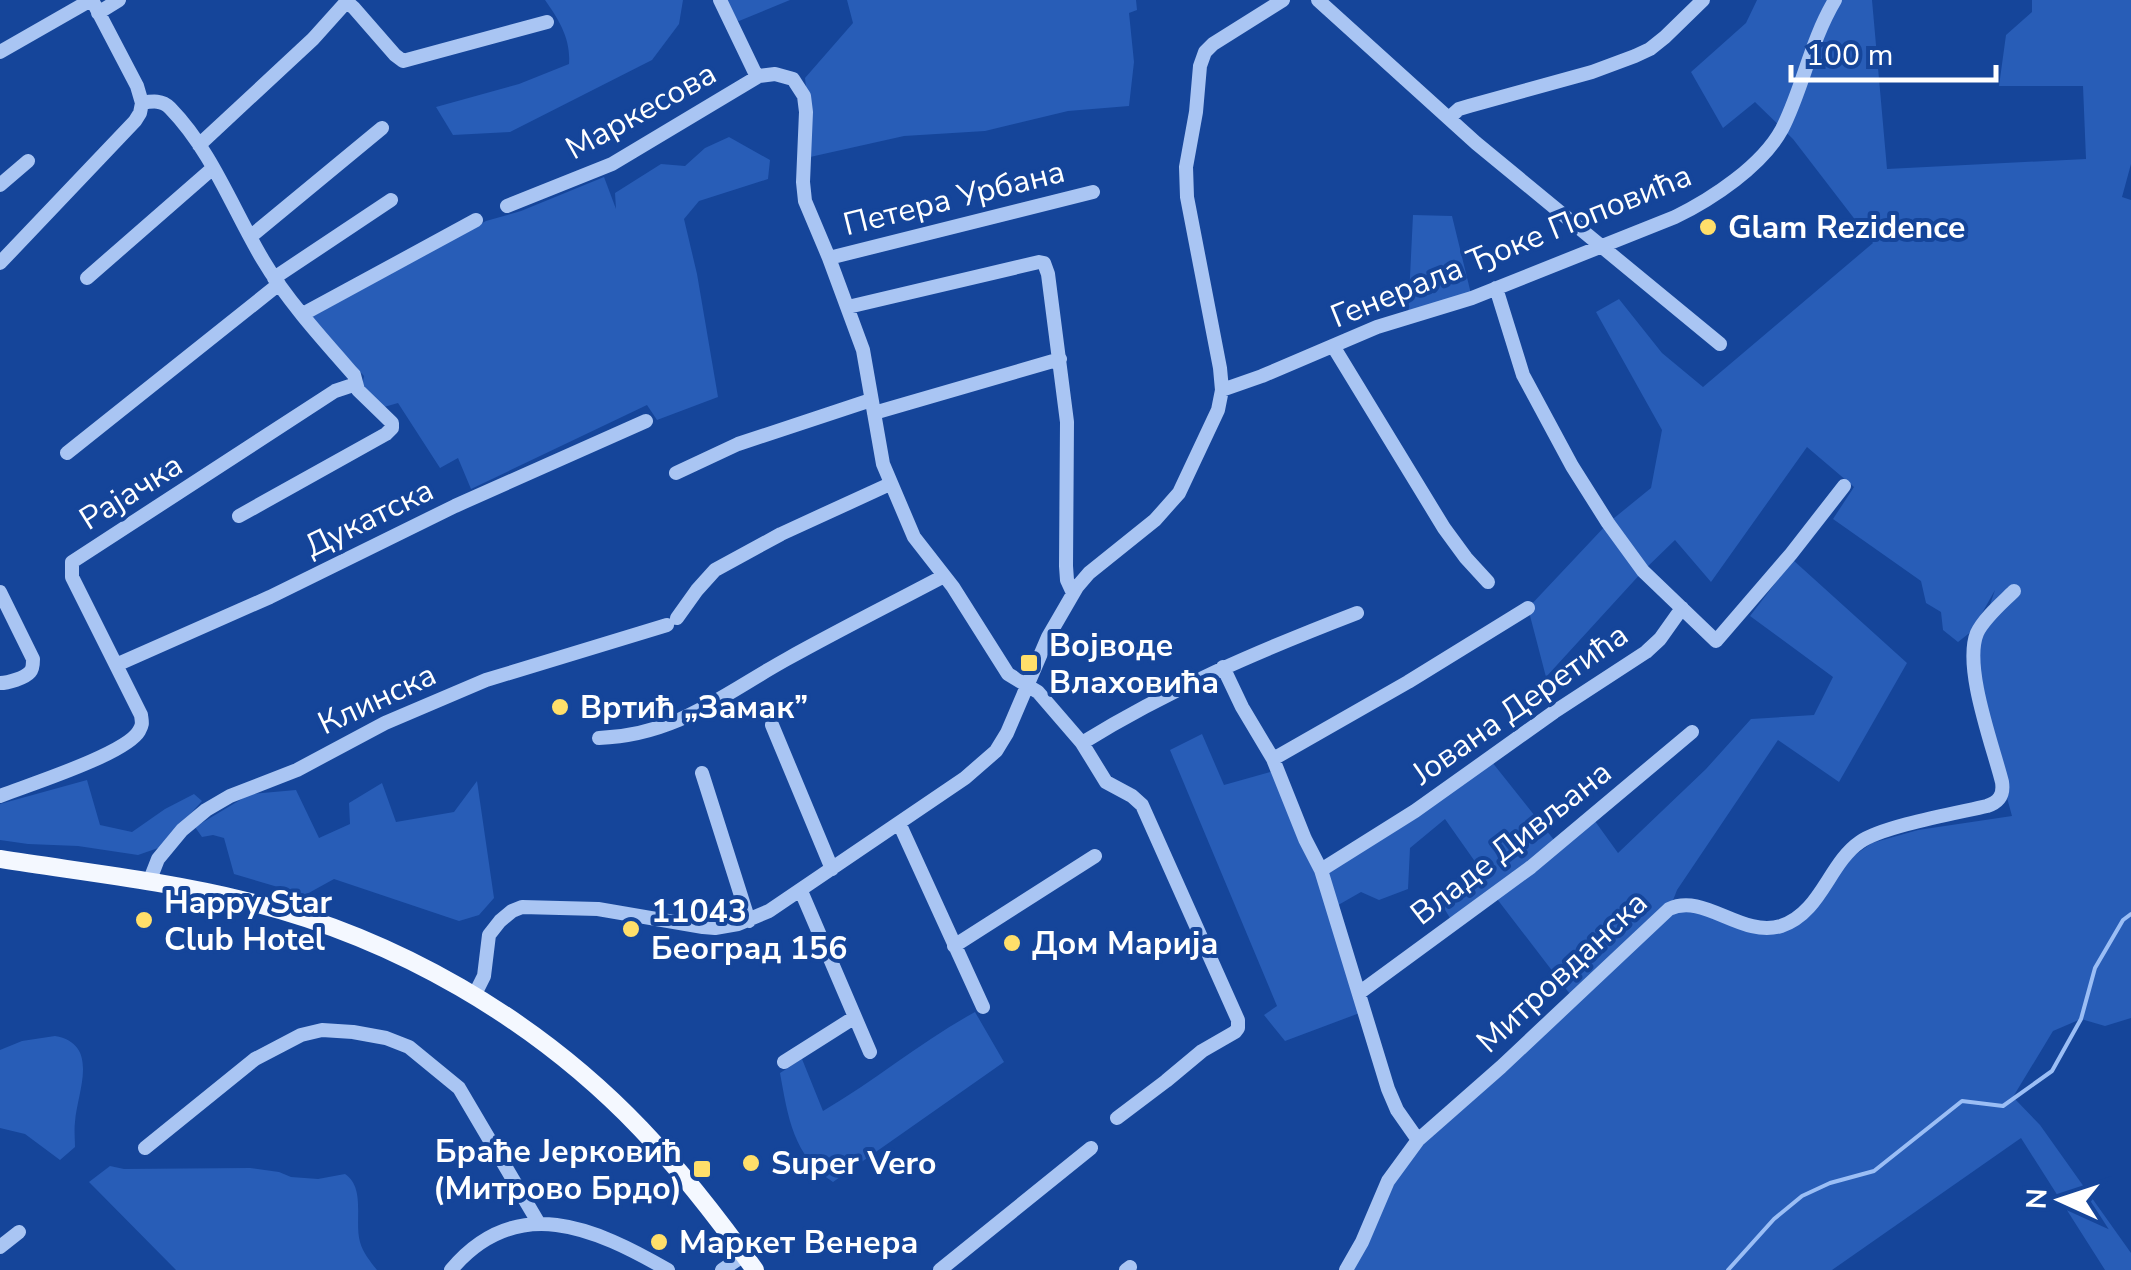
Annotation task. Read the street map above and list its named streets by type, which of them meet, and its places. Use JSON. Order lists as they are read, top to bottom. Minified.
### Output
{"streets":{"street":["Маркесова","Петера Урбана","Генерала Ђоке Поповића","Рајачка","Дукатска","Клинска","Јована Деретића","Владе Дивљана","Митровданска"]},"crossings":[["Маркесова","Петера Урбана"],["Рајачка","Дукатска"]],"places":{"other":["Glam Rezidence","Вртић „Замак”","Happy Star Club Hotel","11043 Београд 156","Дом Марија","Super Vero","Маркет Венера"],"transit":["Војводе Влаховића","Браће Јерковић (Митрово Брдо)"]},"scale_bar":"100 m","north":"left"}
